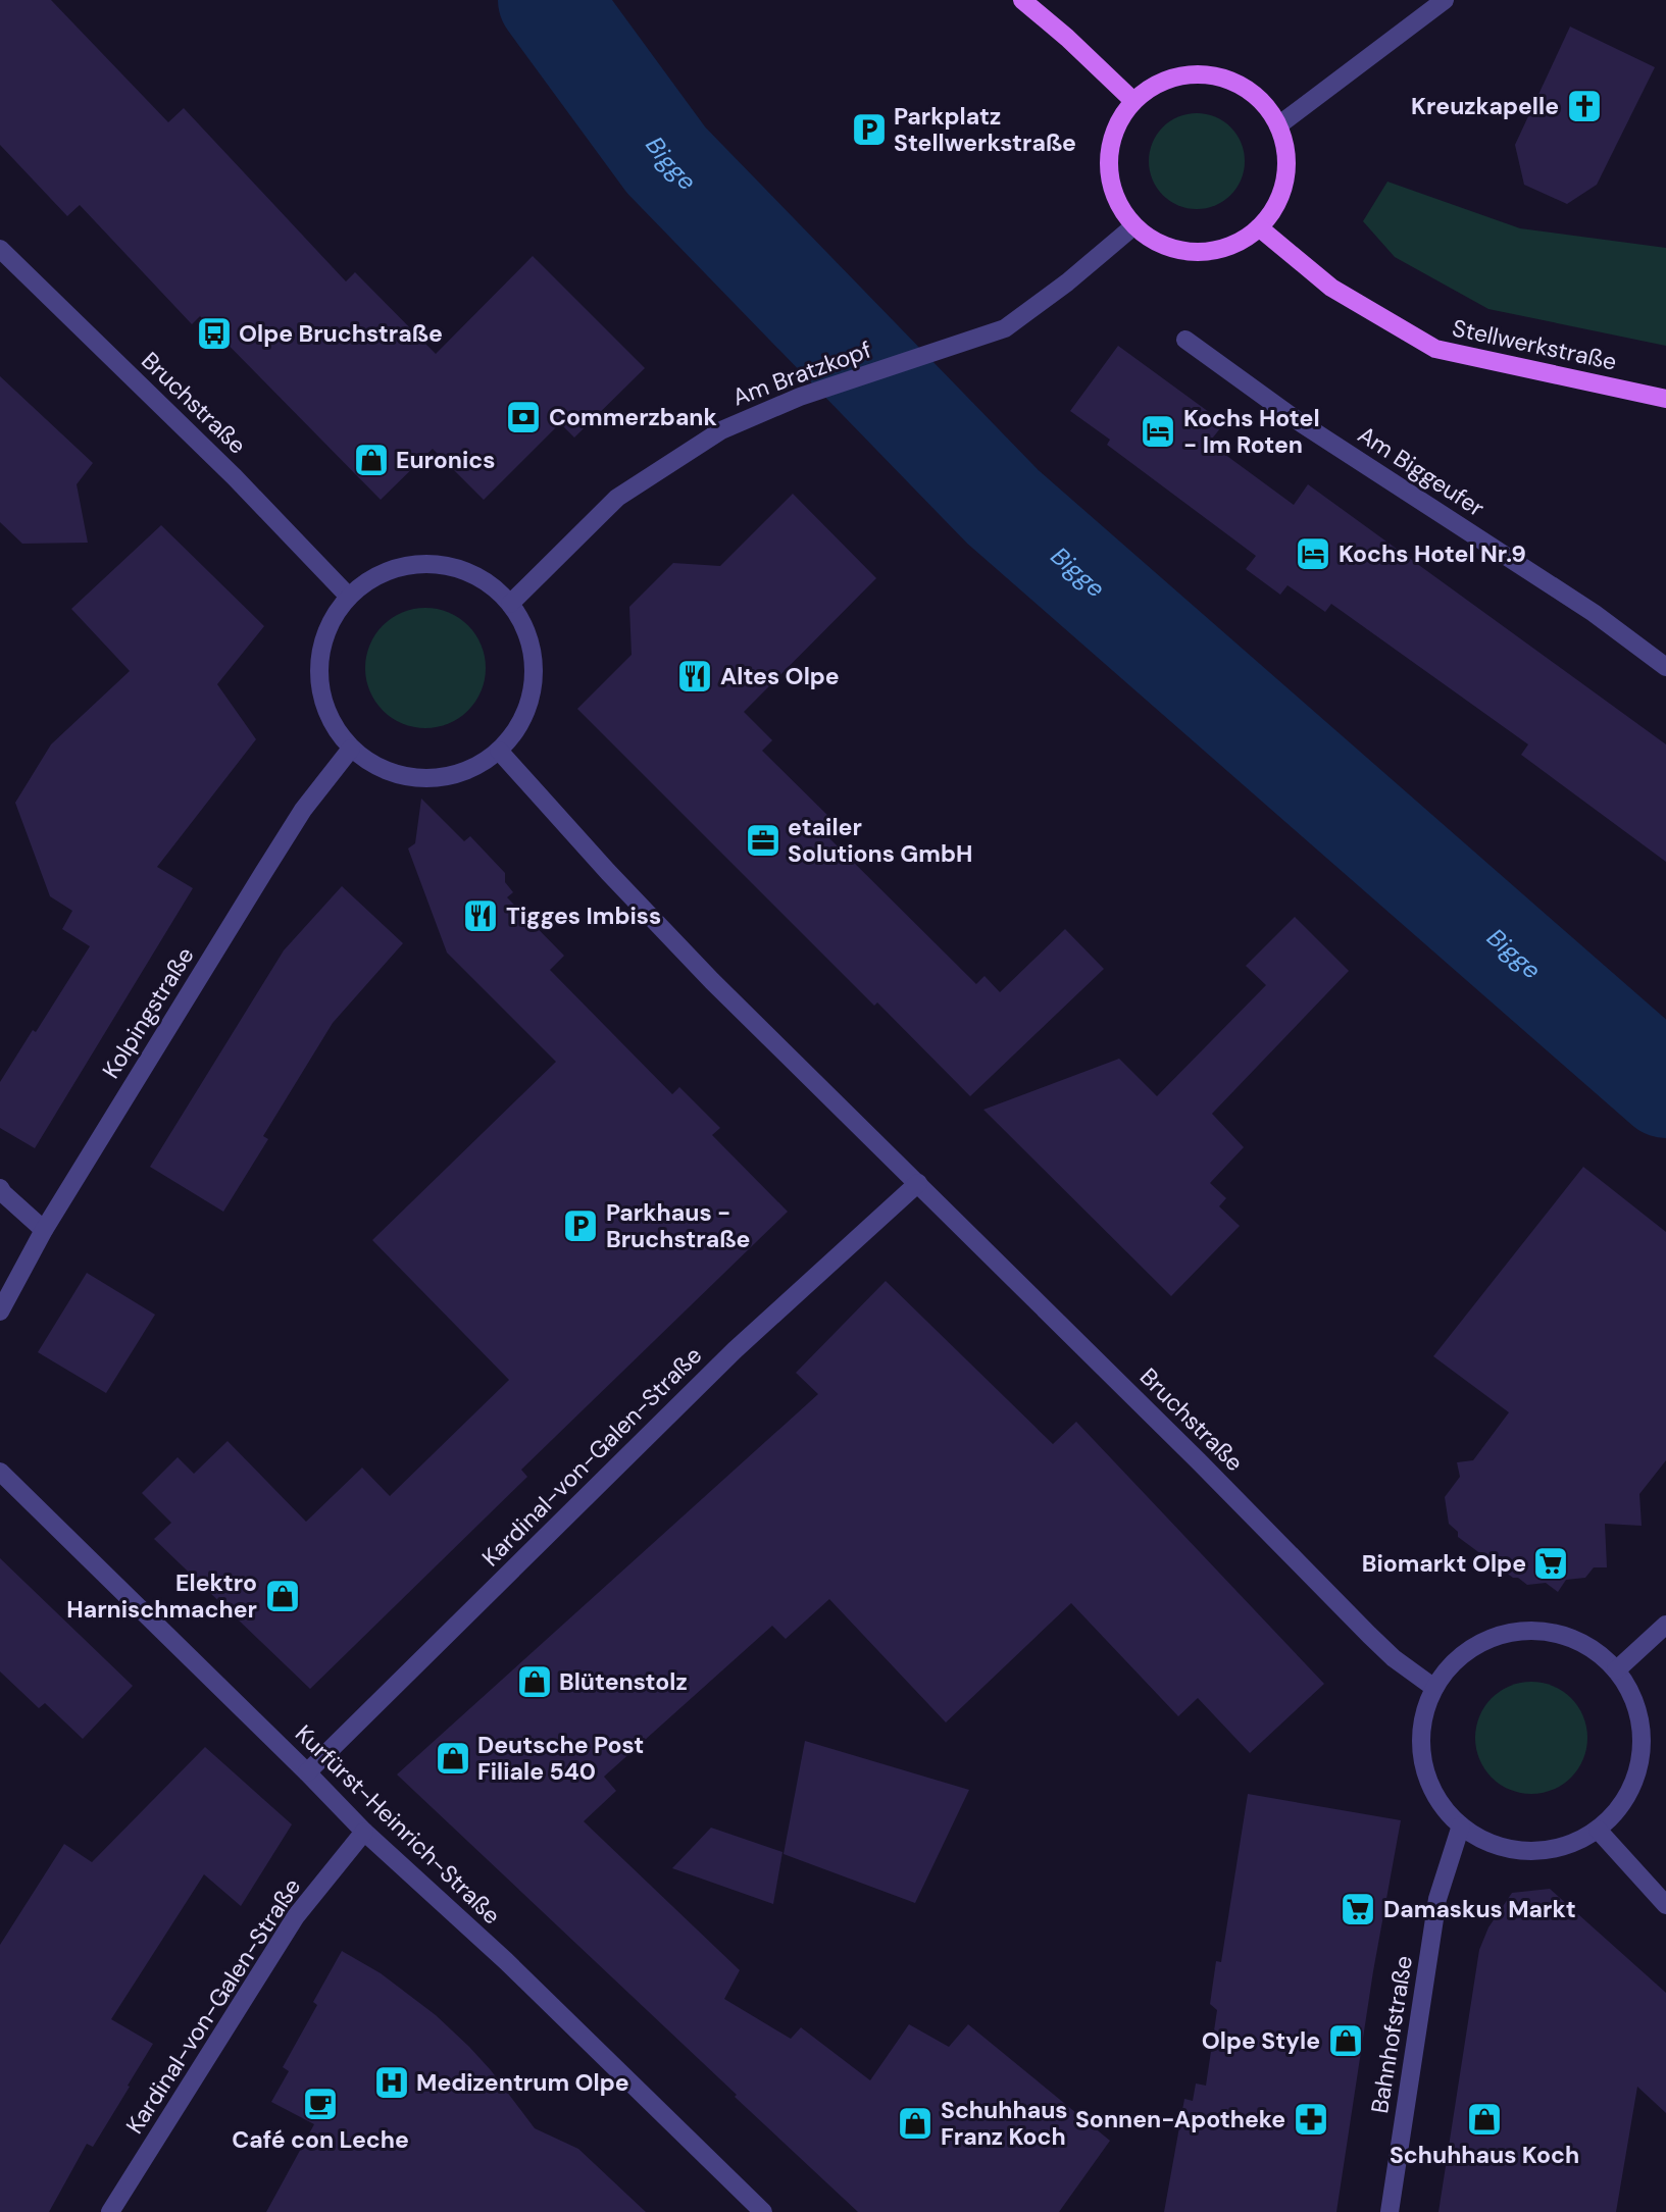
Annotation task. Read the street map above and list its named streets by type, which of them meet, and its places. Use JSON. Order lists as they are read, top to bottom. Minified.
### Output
{"streets":{"main road":["Stellwerkstraße"],"street":["Am Bratzkopf","Bruchstraße","Am Biggeufer","Kolpingstraße","Kardinal-von-Galen-Straße","Kurfürst-Heinrich-Straße","Bahnhofstraße"]},"crossings":[["Stellwerkstraße","Am Bratzkopf"],["Am Bratzkopf","Bruchstraße"],["Am Bratzkopf","Kolpingstraße"],["Bruchstraße","Kolpingstraße"],["Bruchstraße","Kardinal-von-Galen-Straße"],["Bruchstraße","Bahnhofstraße"],["Kardinal-von-Galen-Straße","Kurfürst-Heinrich-Straße"]],"water":["Bigge"],"places":{"church":["Kreuzkapelle"],"parking":["Parkplatz Stellwerkstraße","Parkhaus - Bruchstraße"],"bus stop":["Olpe Bruchstraße"],"bank":["Commerzbank"],"hotel":["Kochs Hotel - Im Roten","Kochs Hotel Nr.9"],"shop":["Euronics","Elektro Harnischmacher","Blütenstolz","Deutsche Post Filiale 540","Olpe Style","Schuhhaus Koch","Schuhhaus Franz Koch"],"restaurant":["Altes Olpe","Tigges Imbiss"],"office":["etailer Solutions GmbH"],"supermarket":["Biomarkt Olpe","Damaskus Markt"],"hospital":["Medizentrum Olpe"],"cafe":["Café con Leche"],"pharmacy":["Sonnen-Apotheke"]}}
